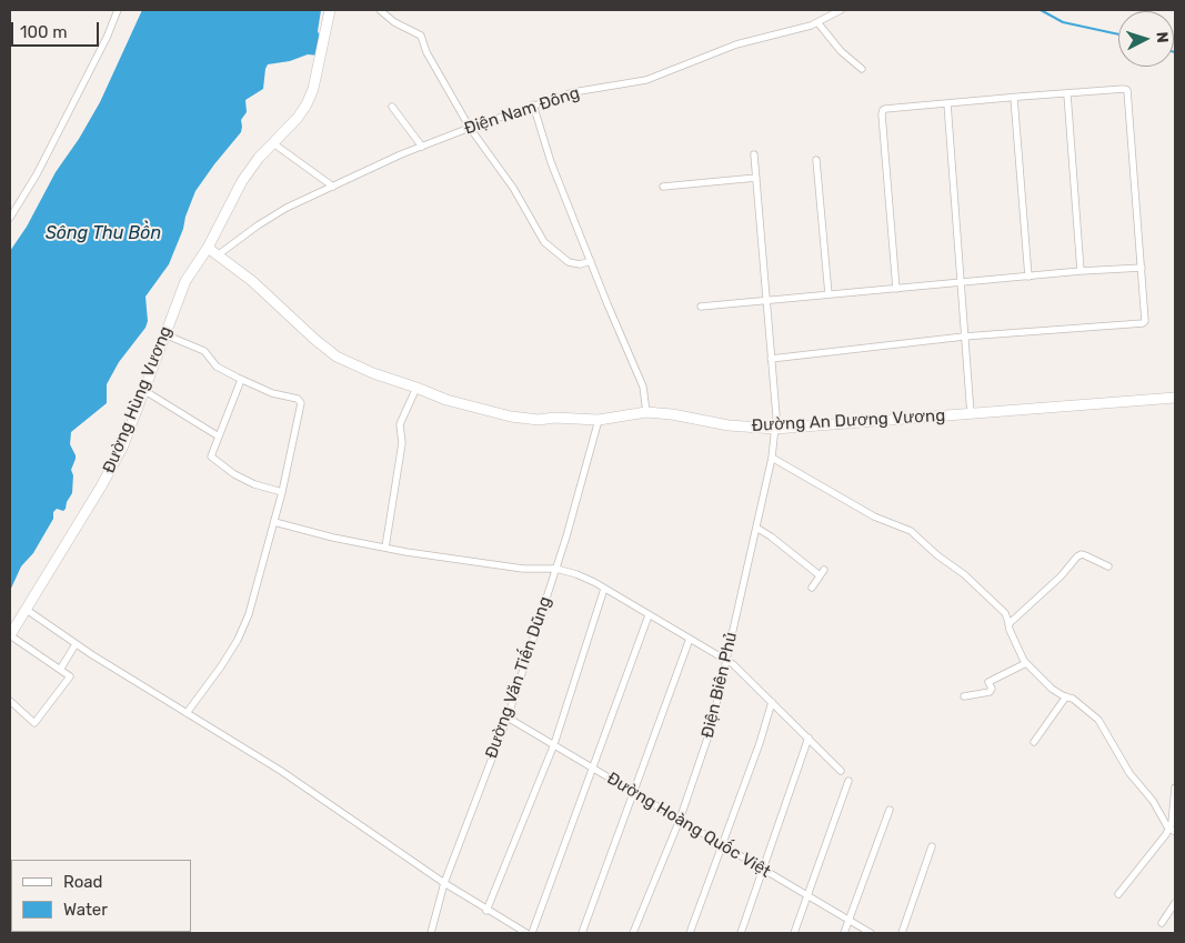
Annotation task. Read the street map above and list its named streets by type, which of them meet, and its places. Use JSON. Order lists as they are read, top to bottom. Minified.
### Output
{"streets":{"main road":["Đường Hùng Vương","Đường An Dương Vương"],"street":["Điện Nam Đông","Đường Văn Tiến Dũng","Điện Biên Phủ","Đường Hoàng Quốc Việt"]},"crossings":[["Điện Nam Đông","Đường An Dương Vương"],["Đường Hùng Vương","Đường An Dương Vương"],["Đường An Dương Vương","Đường Văn Tiến Dũng"],["Đường An Dương Vương","Điện Biên Phủ"],["Đường Văn Tiến Dũng","Đường Hoàng Quốc Việt"],["Điện Biên Phủ","Đường Hoàng Quốc Việt"]],"water":["Sông Thu Bồn"],"legend":["Road","Water"],"scale_bar":"100 m","north":"right"}
